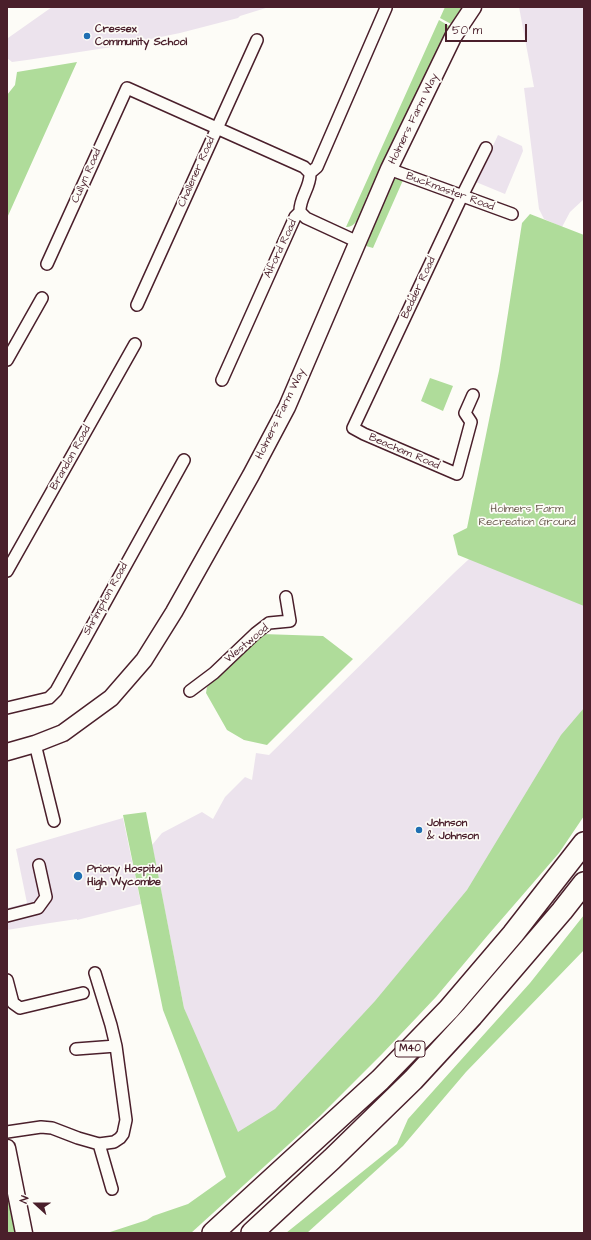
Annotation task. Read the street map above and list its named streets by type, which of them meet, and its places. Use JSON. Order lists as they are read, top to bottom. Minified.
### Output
{"streets":{"highway":["M40"],"street":["Holmers Farm Way","Challener Road","Cullyn Road","Buckmaster Road","Alford Road","Bedder Road","Beacham Road","Brandon Road","Shrimpton Road","Westwood"]},"crossings":[["Holmers Farm Way","Buckmaster Road"],["Challener Road","Cullyn Road"],["Buckmaster Road","Bedder Road"],["Bedder Road","Beacham Road"]],"parks":["Holmers Farm Recreation Ground"],"places":["Cressex Community School","Johnson & Johnson","Priory Hospital High Wycombe"],"scale_bar":"50 m","north":"left"}
